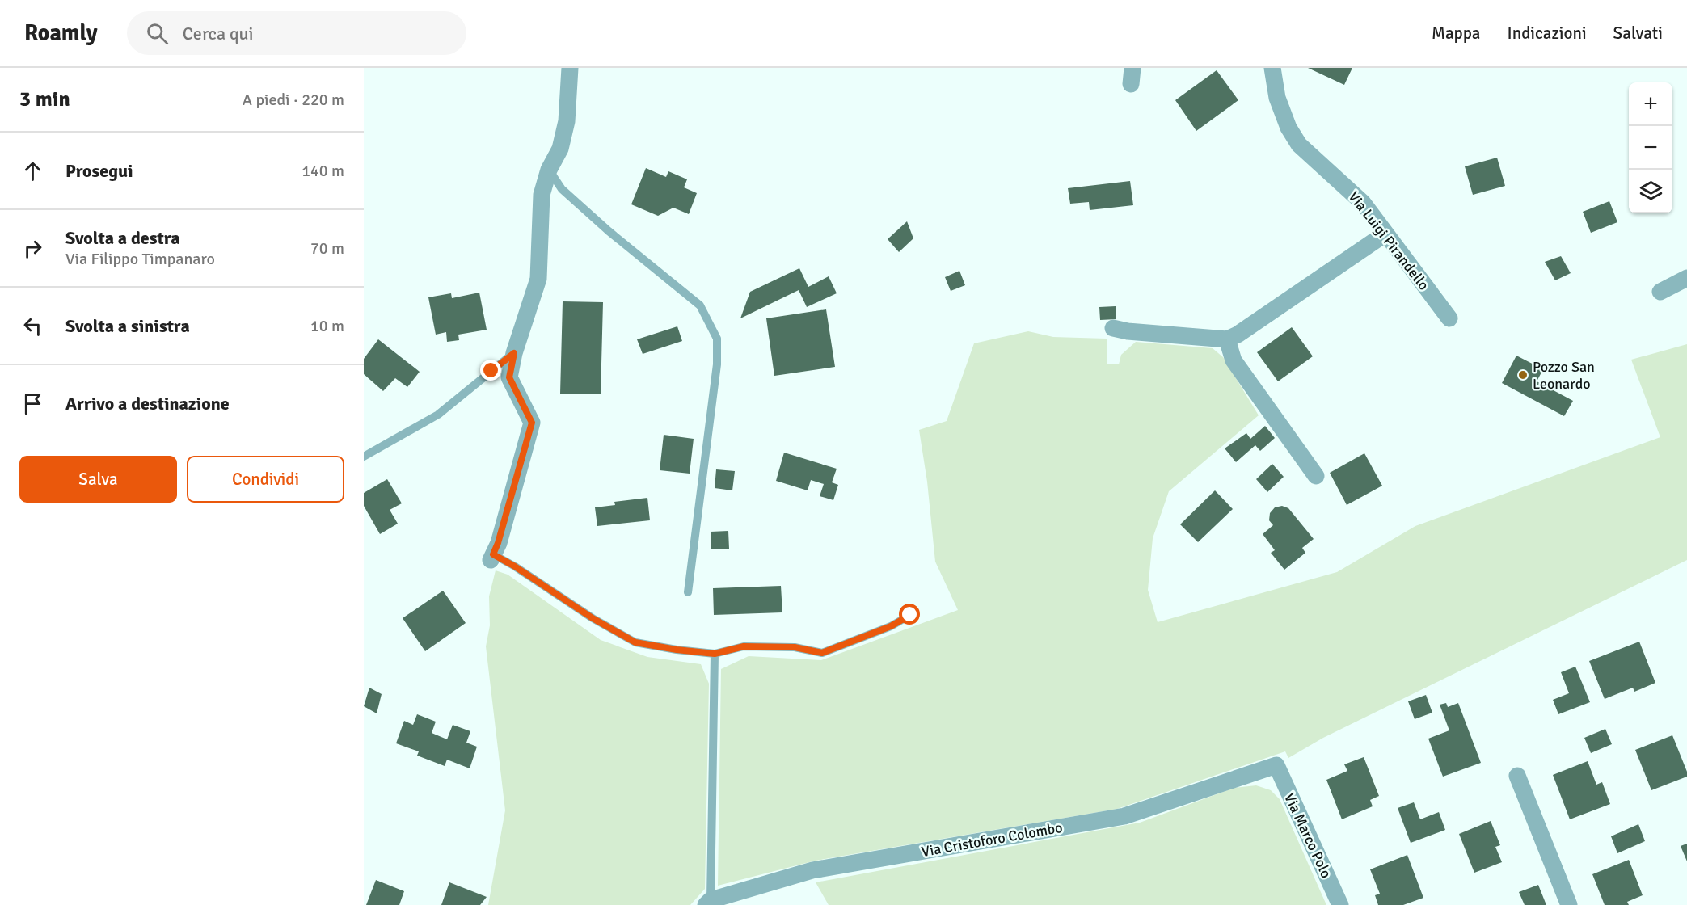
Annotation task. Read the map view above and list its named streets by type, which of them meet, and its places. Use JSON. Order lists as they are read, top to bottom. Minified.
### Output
{"streets":{"street":["Via Luigi Pirandello","Via Marco Polo","Via Cristoforo Colombo"]},"crossings":[["Via Marco Polo","Via Cristoforo Colombo"]],"places":["Pozzo San Leonardo"],"page":{"header":"Roamly","search":"Cerca qui","nav":["Mappa","Indicazioni","Salvati"],"heading":["3 min","A piedi · 220 m"],"map_buttons":["+","−"],"list":[["Prosegui","140 m"],["Svolta a destra","Via Filippo Timpanaro","70 m"],["Svolta a sinistra","10 m"],"Arrivo a destinazione"],"buttons":["Salva","Condividi"]}}
